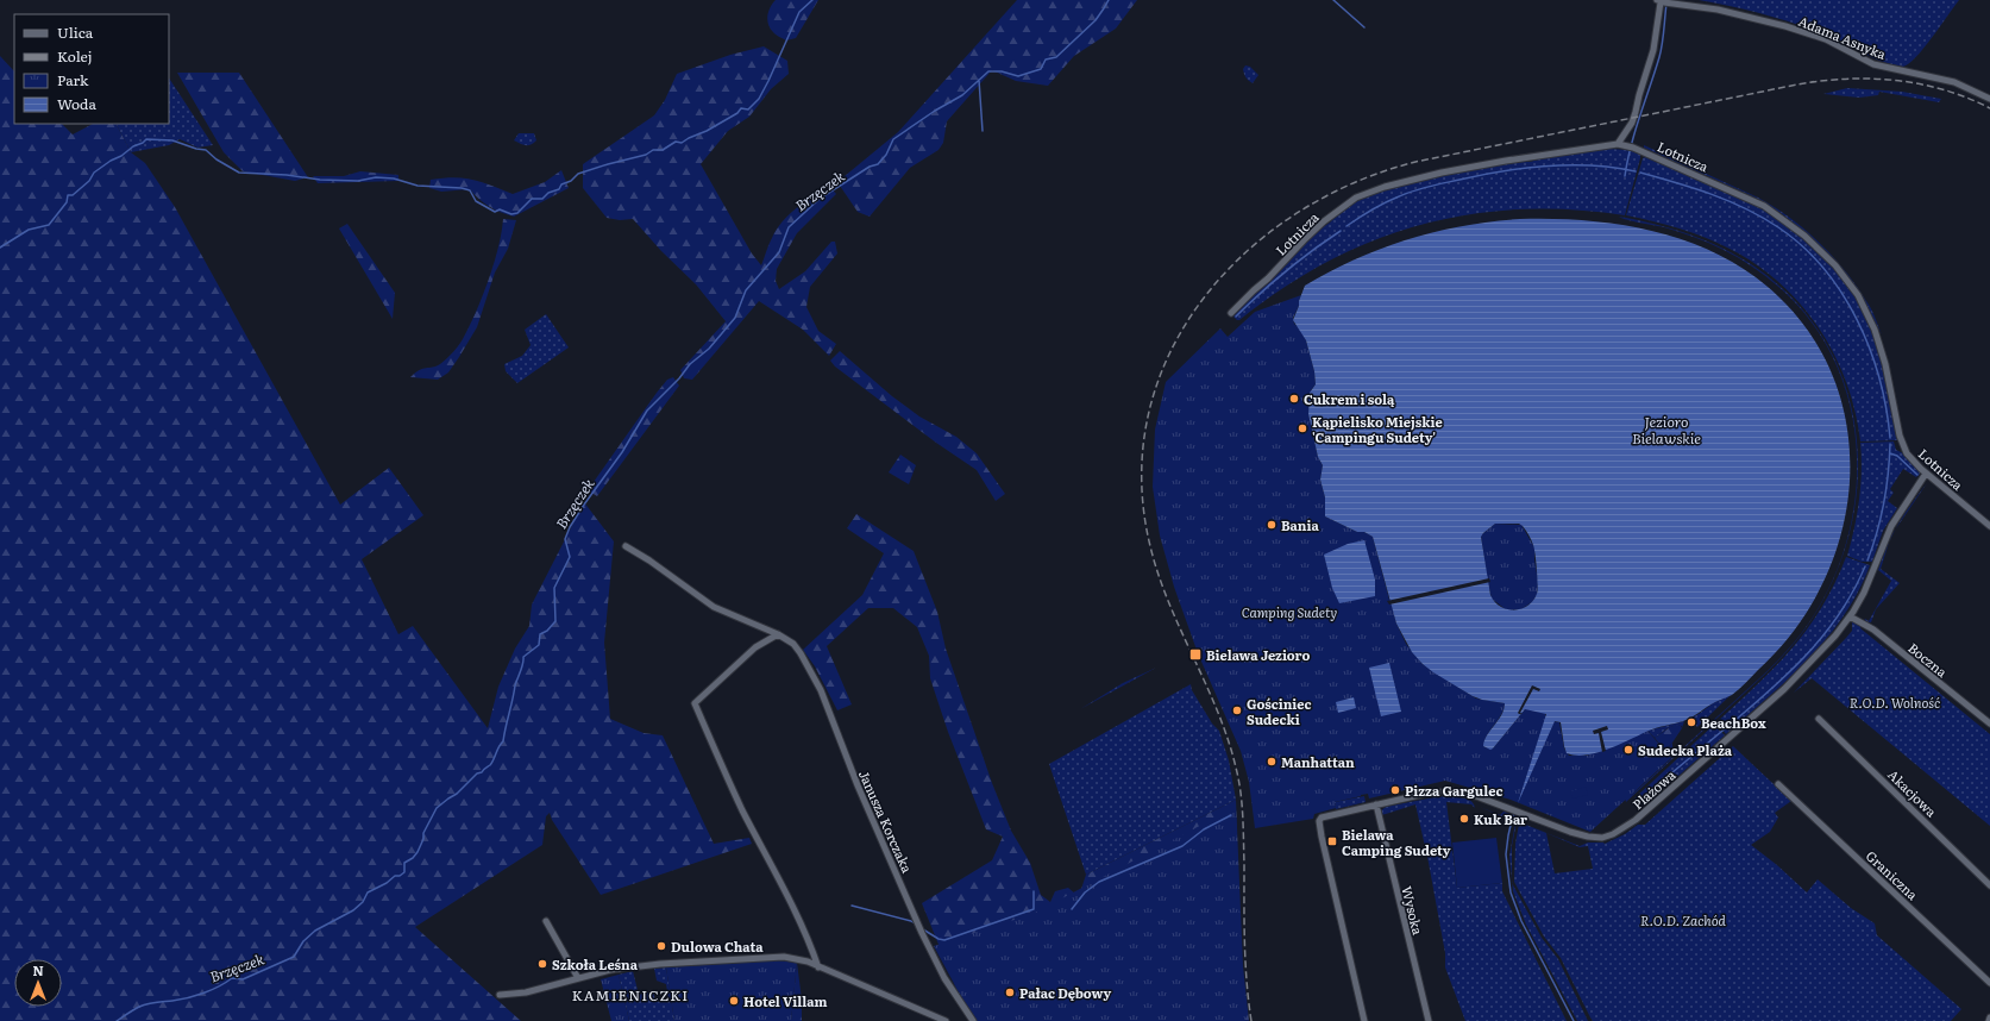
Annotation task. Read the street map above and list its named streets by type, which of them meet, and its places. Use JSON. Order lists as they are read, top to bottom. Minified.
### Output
{"streets":{"street":["Adama Asnyka","Lotnicza","Boczna","Plażowa","Akacjowa","Janusza Korczaka","Graniczna","Wysoka"]},"crossings":[["Lotnicza","Plażowa"],["Boczna","Plażowa"],["Plażowa","Wysoka"]],"districts":["KAMIENICZKI"],"water":["Brzęczek","Jezioro Bielawskie"],"parks":["Camping Sudety","R.O.D. Wolność","R.O.D. Zachód"],"places":{"other":["Cukrem i solą","Kąpielisko Miejskie 'Campingu Sudety'","Bania","Gościniec Sudecki","BeachBox","Sudecka Plaża","Manhattan","Pizza Gargulec","Kuk Bar","Dulowa Chata","Szkoła Leśna","Pałac Dębowy","Hotel Villam"],"transit":["Bielawa Jezioro","Bielawa Camping Sudety"]},"legend":["Ulica","Kolej","Park","Woda"],"north":"top"}
